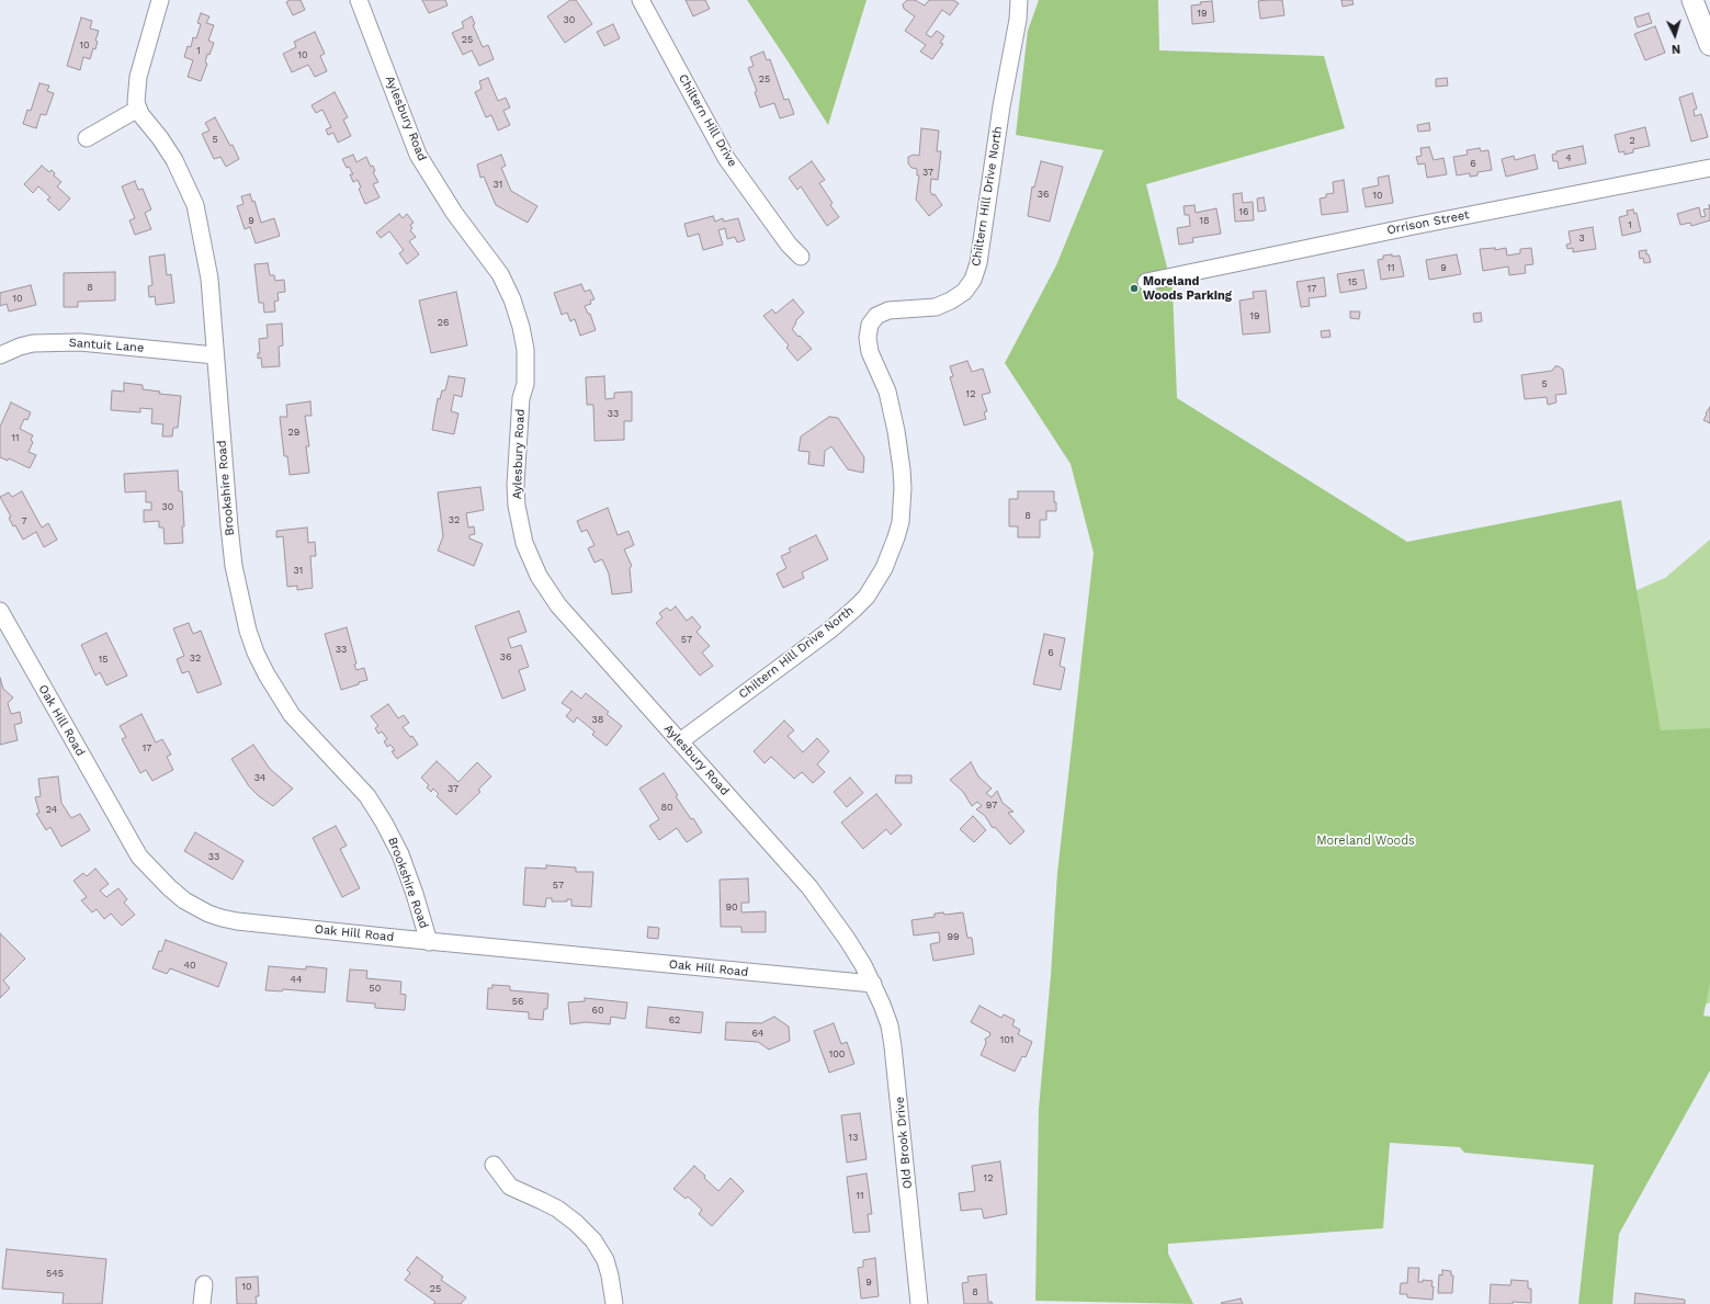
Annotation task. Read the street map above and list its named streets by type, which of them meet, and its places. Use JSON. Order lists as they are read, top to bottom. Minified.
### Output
{"streets":{"street":["Aylesbury Road","Chiltern Hill Drive","Chiltern Hill Drive North","Orrison Street","Santuit Lane","Brookshire Road","Oak Hill Road","Old Brook Drive"]},"crossings":[["Aylesbury Road","Chiltern Hill Drive North"],["Aylesbury Road","Oak Hill Road"],["Aylesbury Road","Old Brook Drive"],["Santuit Lane","Brookshire Road"],["Brookshire Road","Oak Hill Road"],["Oak Hill Road","Old Brook Drive"]],"parks":["Moreland Woods"],"places":["Moreland Woods Parking"],"house_numbers":["19","30","25","10","1","10","25","5","2","4","6","37","31","36","10","16","9","18","1","3","11","9","15","8","17","10","19","26","5","12","33","29","11","30","8","32","7","31","57","33","6","36","32","15","38","17","34","37","97","80","24","33","57","90","99","40","44","50","56","60","62","64","101","100","13","12","11","545","9","10","25","8"],"north":"bottom"}
